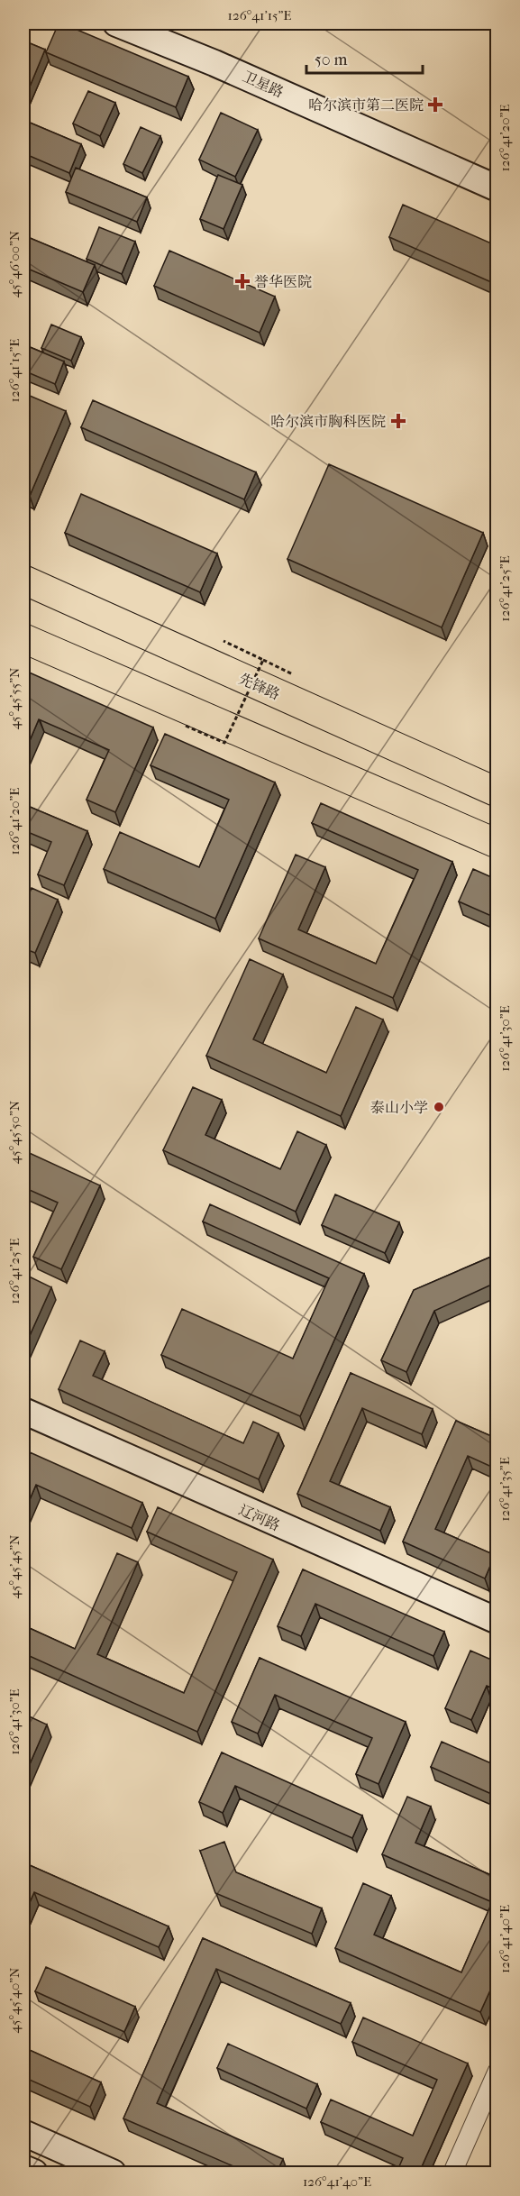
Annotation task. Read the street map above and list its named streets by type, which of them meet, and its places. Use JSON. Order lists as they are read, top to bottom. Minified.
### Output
{"streets":{"main road":["卫星路","先锋路","辽河路"]},"places":{"health":["哈尔滨市第二医院","誉华医院","哈尔滨市胸科医院"],"other":["泰山小学"]},"scale_bar":"50 m","coordinates":["126°41'15\"E","126°41'20\"E","45°46'00\"N","126°41'25\"E","45°45'55\"N","126°41'30\"E","45°45'50\"N","126°41'35\"E","45°45'45\"N","126°41'40\"E","45°45'40\"N"]}
